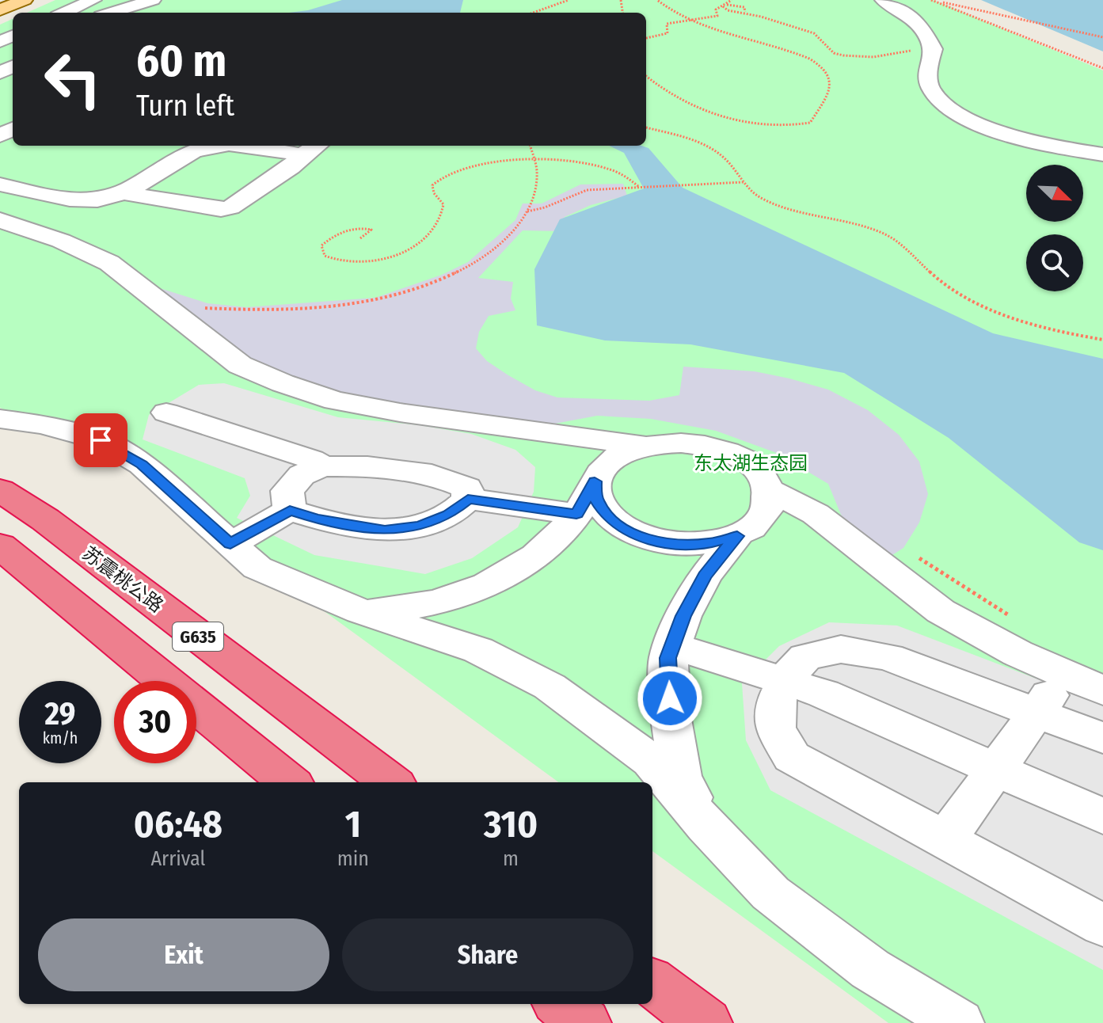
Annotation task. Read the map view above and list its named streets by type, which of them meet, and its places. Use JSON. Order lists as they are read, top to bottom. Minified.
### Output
{"streets":{"highway":["苏震桃公路","G635"]},"parks":["东太湖生态园"],"north":"bottom right","page":{"turn":["60 m","Turn left"],"speed":"29 km/h","limit":"30","eta":["06:48","Arrival","1","min","310","m"],"buttons":["Exit","Share"]}}
